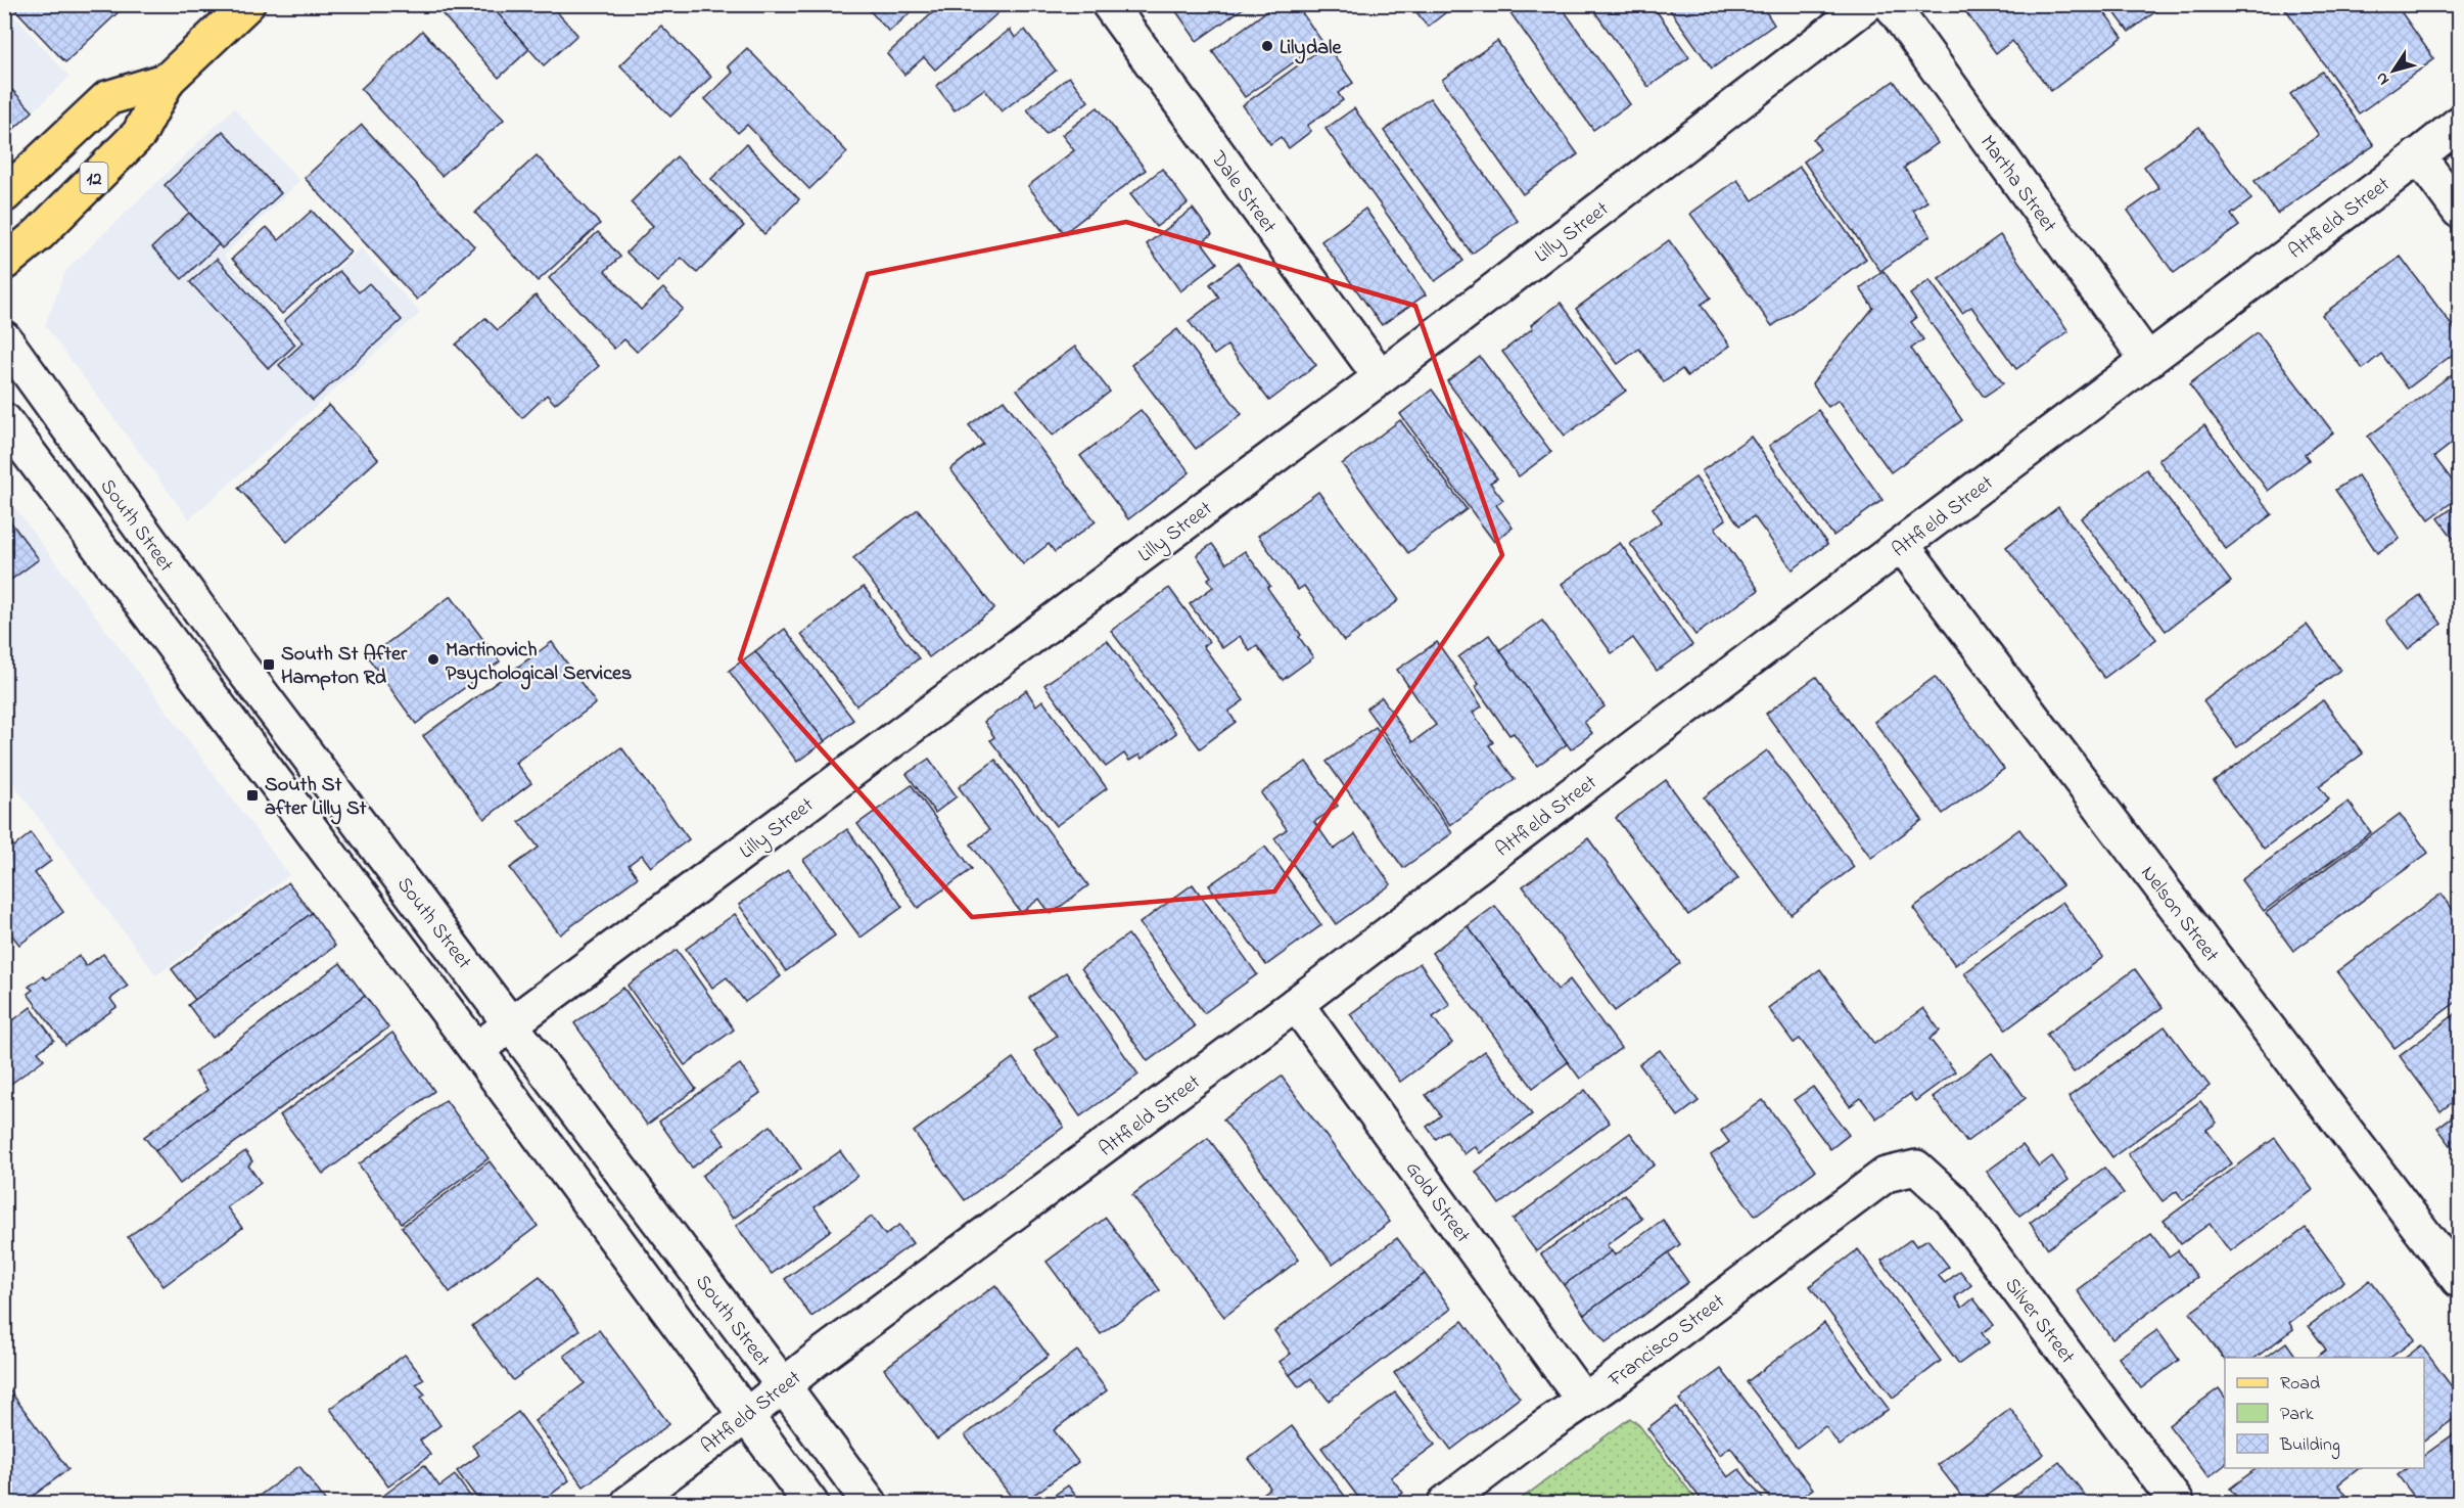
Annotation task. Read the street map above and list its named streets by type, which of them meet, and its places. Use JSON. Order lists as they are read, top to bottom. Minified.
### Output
{"streets":{"main road":["12"],"street":["Martha Street","Dale Street","Attfield Street","Lilly Street","South Street","Nelson Street","Gold Street","Silver Street","Francisco Street"]},"crossings":[["Martha Street","Attfield Street"],["Dale Street","Lilly Street"],["Attfield Street","South Street"],["Attfield Street","Nelson Street"],["Attfield Street","Gold Street"],["Lilly Street","South Street"],["Gold Street","Francisco Street"],["Silver Street","Francisco Street"]],"places":{"other":["Lilydale","Martinovich Psychological Services"],"transit":["South St After Hampton Rd","South St after Lilly St"]},"legend":["Road","Park","Building"],"north":"bottom left"}
